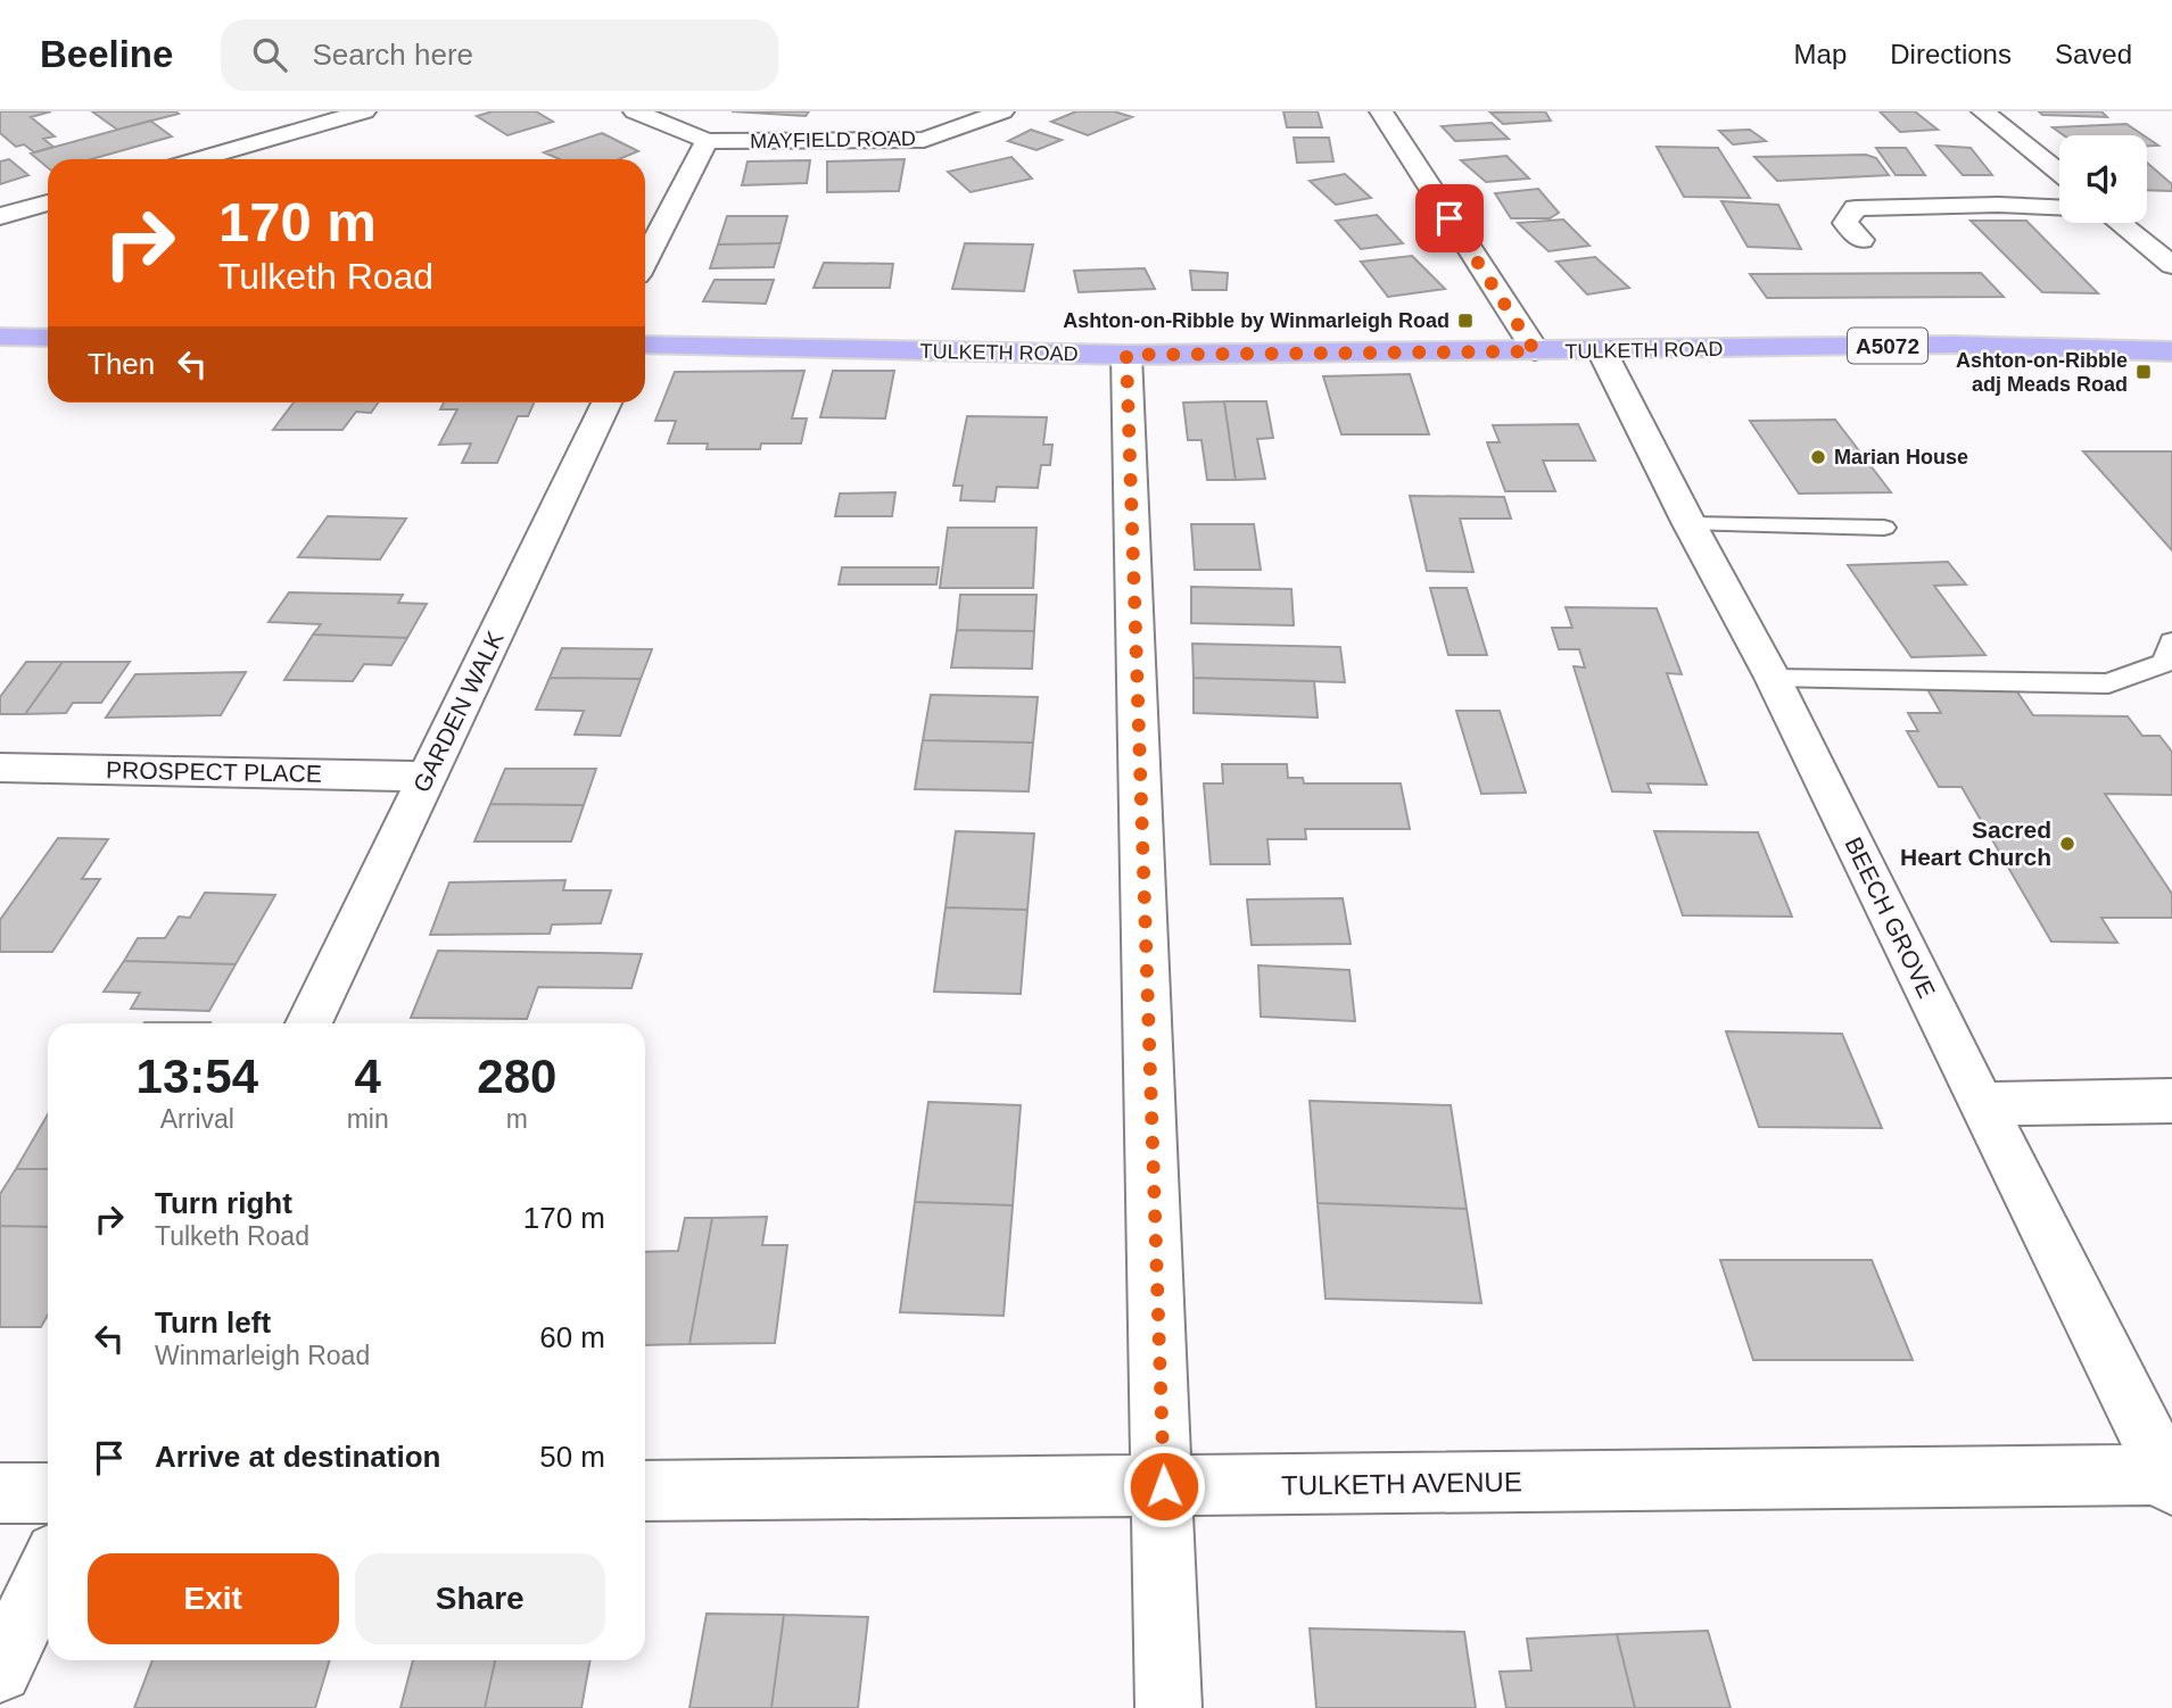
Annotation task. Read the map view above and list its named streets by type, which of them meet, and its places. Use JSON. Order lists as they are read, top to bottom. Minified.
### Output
{"streets":{"main road":["A5072","TULKETH ROAD"],"street":["MAYFIELD ROAD","GARDEN WALK","PROSPECT PLACE","BEECH GROVE","TULKETH AVENUE"]},"crossings":[["TULKETH ROAD","BEECH GROVE"],["GARDEN WALK","PROSPECT PLACE"],["BEECH GROVE","TULKETH AVENUE"]],"places":{"transit":["Ashton-on-Ribble by Winmarleigh Road","Ashton-on-Ribble adj Meads Road"],"other":["Marian House","Sacred Heart Church"]},"page":{"header":"Beeline","search":"Search here","nav":["Map","Directions","Saved"],"turn":["170 m","Tulketh Road"],"then":"Then","eta":["13:54","Arrival","4","min","280","m"],"list":[{"name":"Turn right","note":"Tulketh Road","value":"170 m"},{"name":"Turn left","note":"Winmarleigh Road","value":"60 m"},{"name":"Arrive at destination","value":"50 m"}],"buttons":["Exit","Share"]}}
